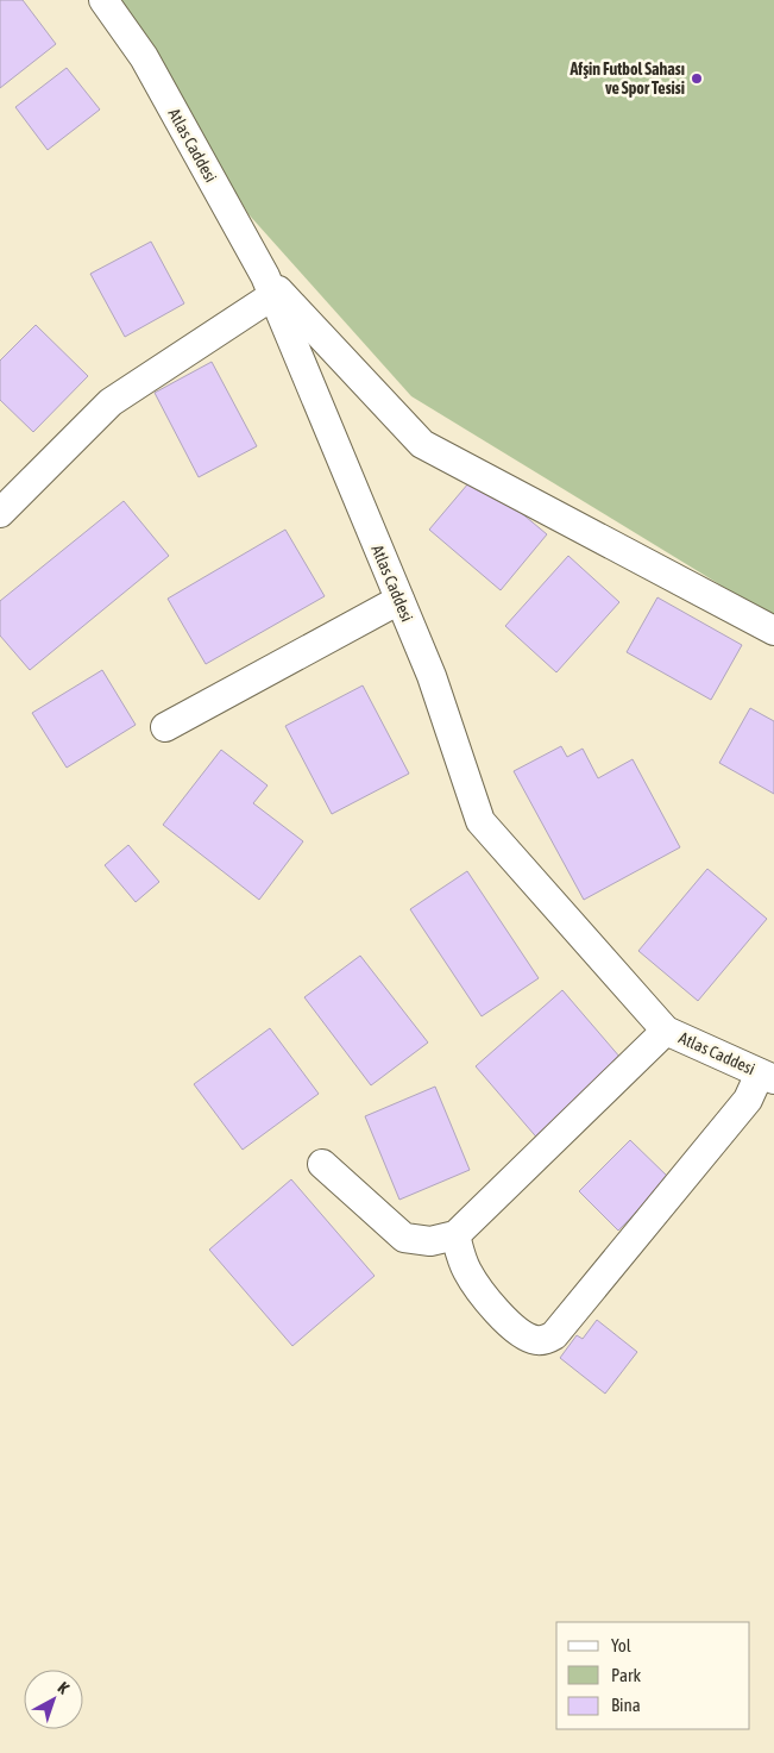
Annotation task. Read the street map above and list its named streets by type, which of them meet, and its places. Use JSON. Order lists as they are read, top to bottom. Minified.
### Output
{"streets":{"street":["Atlas Caddesi"]},"places":["Afşin Futbol Sahası ve Spor Tesisi"],"legend":["Yol","Park","Bina"],"north":"top right"}
